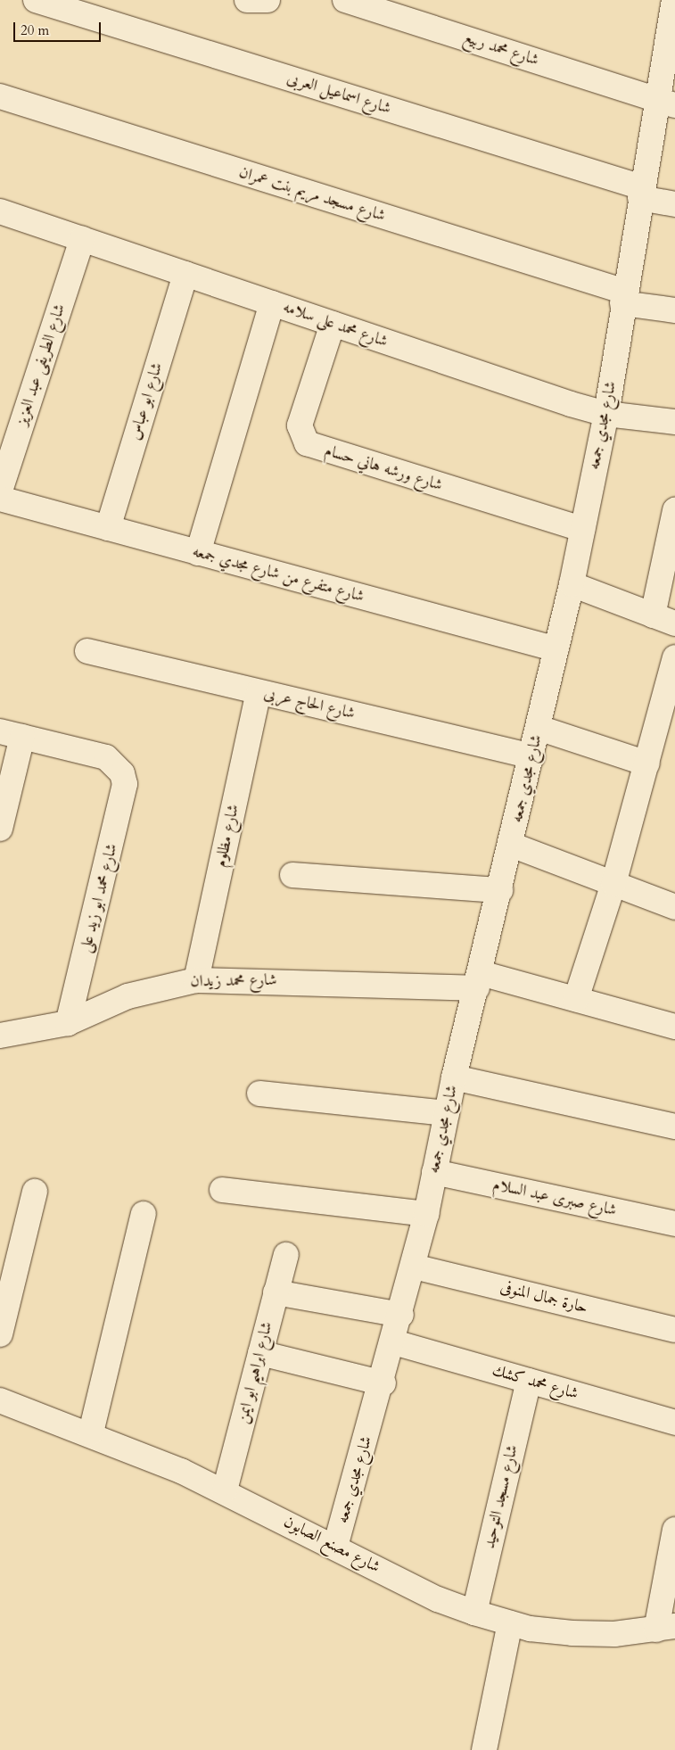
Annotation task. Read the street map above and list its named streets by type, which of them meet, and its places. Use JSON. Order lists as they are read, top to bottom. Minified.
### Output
{"streets":{"street":["شارع محمد ربيع","شارع اسماعيل العربى","شارع مسجد مريم بنت عمران","شارع محمد على سلامه","شارع الطريفى عبد العزيز","شارع ابو عباس","شارع مجدي جمعه","شارع ورشه هاني حسام","شارع متفرع من شارع مجدي جمعه","شارع الحاج عربى","شارع مظلوم","شارع محمد ابو زيد على","شارع محمد زيدان","شارع صبرى عبد السلام","حارة جمال المنوفى","شارع ابراهيم ابو ايمن","شارع محمد كشك","شارع مسجد التوحيد","شارع مصنع الصابون"]},"crossings":[["شارع محمد ربيع","شارع مجدي جمعه"],["شارع اسماعيل العربى","شارع مجدي جمعه"],["شارع مسجد مريم بنت عمران","شارع مجدي جمعه"],["شارع محمد على سلامه","شارع الطريفى عبد العزيز"],["شارع محمد على سلامه","شارع ابو عباس"],["شارع محمد على سلامه","شارع مجدي جمعه"],["شارع محمد على سلامه","شارع ورشه هاني حسام"],["شارع ابو عباس","شارع متفرع من شارع مجدي جمعه"],["شارع مجدي جمعه","شارع ورشه هاني حسام"],["شارع مجدي جمعه","شارع متفرع من شارع مجدي جمعه"],["شارع مجدي جمعه","شارع الحاج عربى"],["شارع مجدي جمعه","شارع محمد زيدان"],["شارع مجدي جمعه","شارع صبرى عبد السلام"],["شارع مجدي جمعه","حارة جمال المنوفى"],["شارع مجدي جمعه","شارع محمد كشك"],["شارع مجدي جمعه","شارع مصنع الصابون"],["شارع الحاج عربى","شارع مظلوم"],["شارع مظلوم","شارع محمد زيدان"],["شارع محمد ابو زيد على","شارع محمد زيدان"],["شارع ابراهيم ابو ايمن","شارع مصنع الصابون"],["شارع محمد كشك","شارع مسجد التوحيد"],["شارع مسجد التوحيد","شارع مصنع الصابون"]],"scale_bar":"20 m"}
